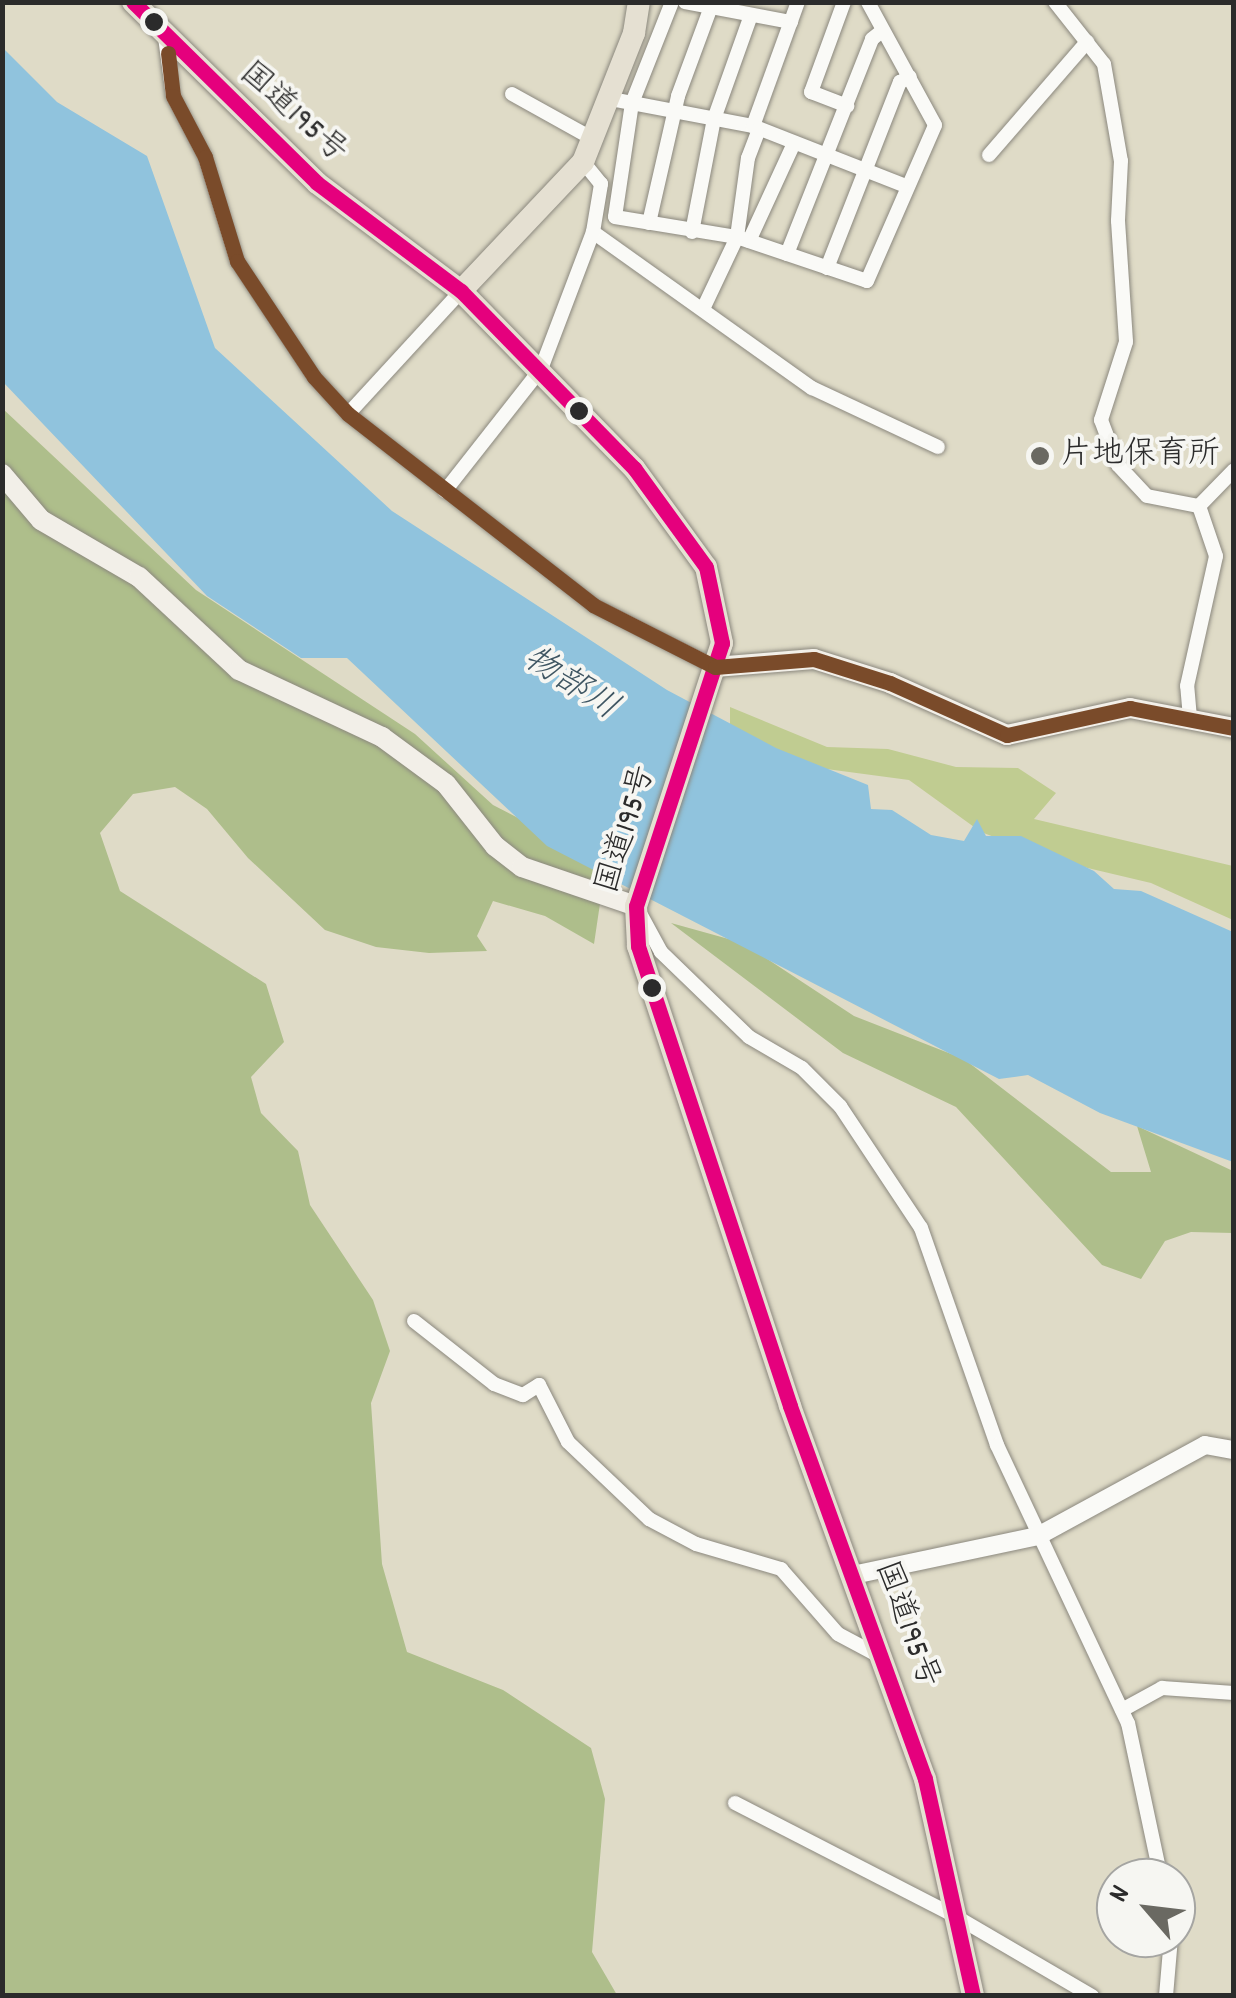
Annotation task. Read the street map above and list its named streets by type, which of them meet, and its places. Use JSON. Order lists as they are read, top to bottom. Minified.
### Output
{"streets":{"main road":["国道195号"]},"water":["物部川"],"places":["片地保育所"],"north":"top left"}
